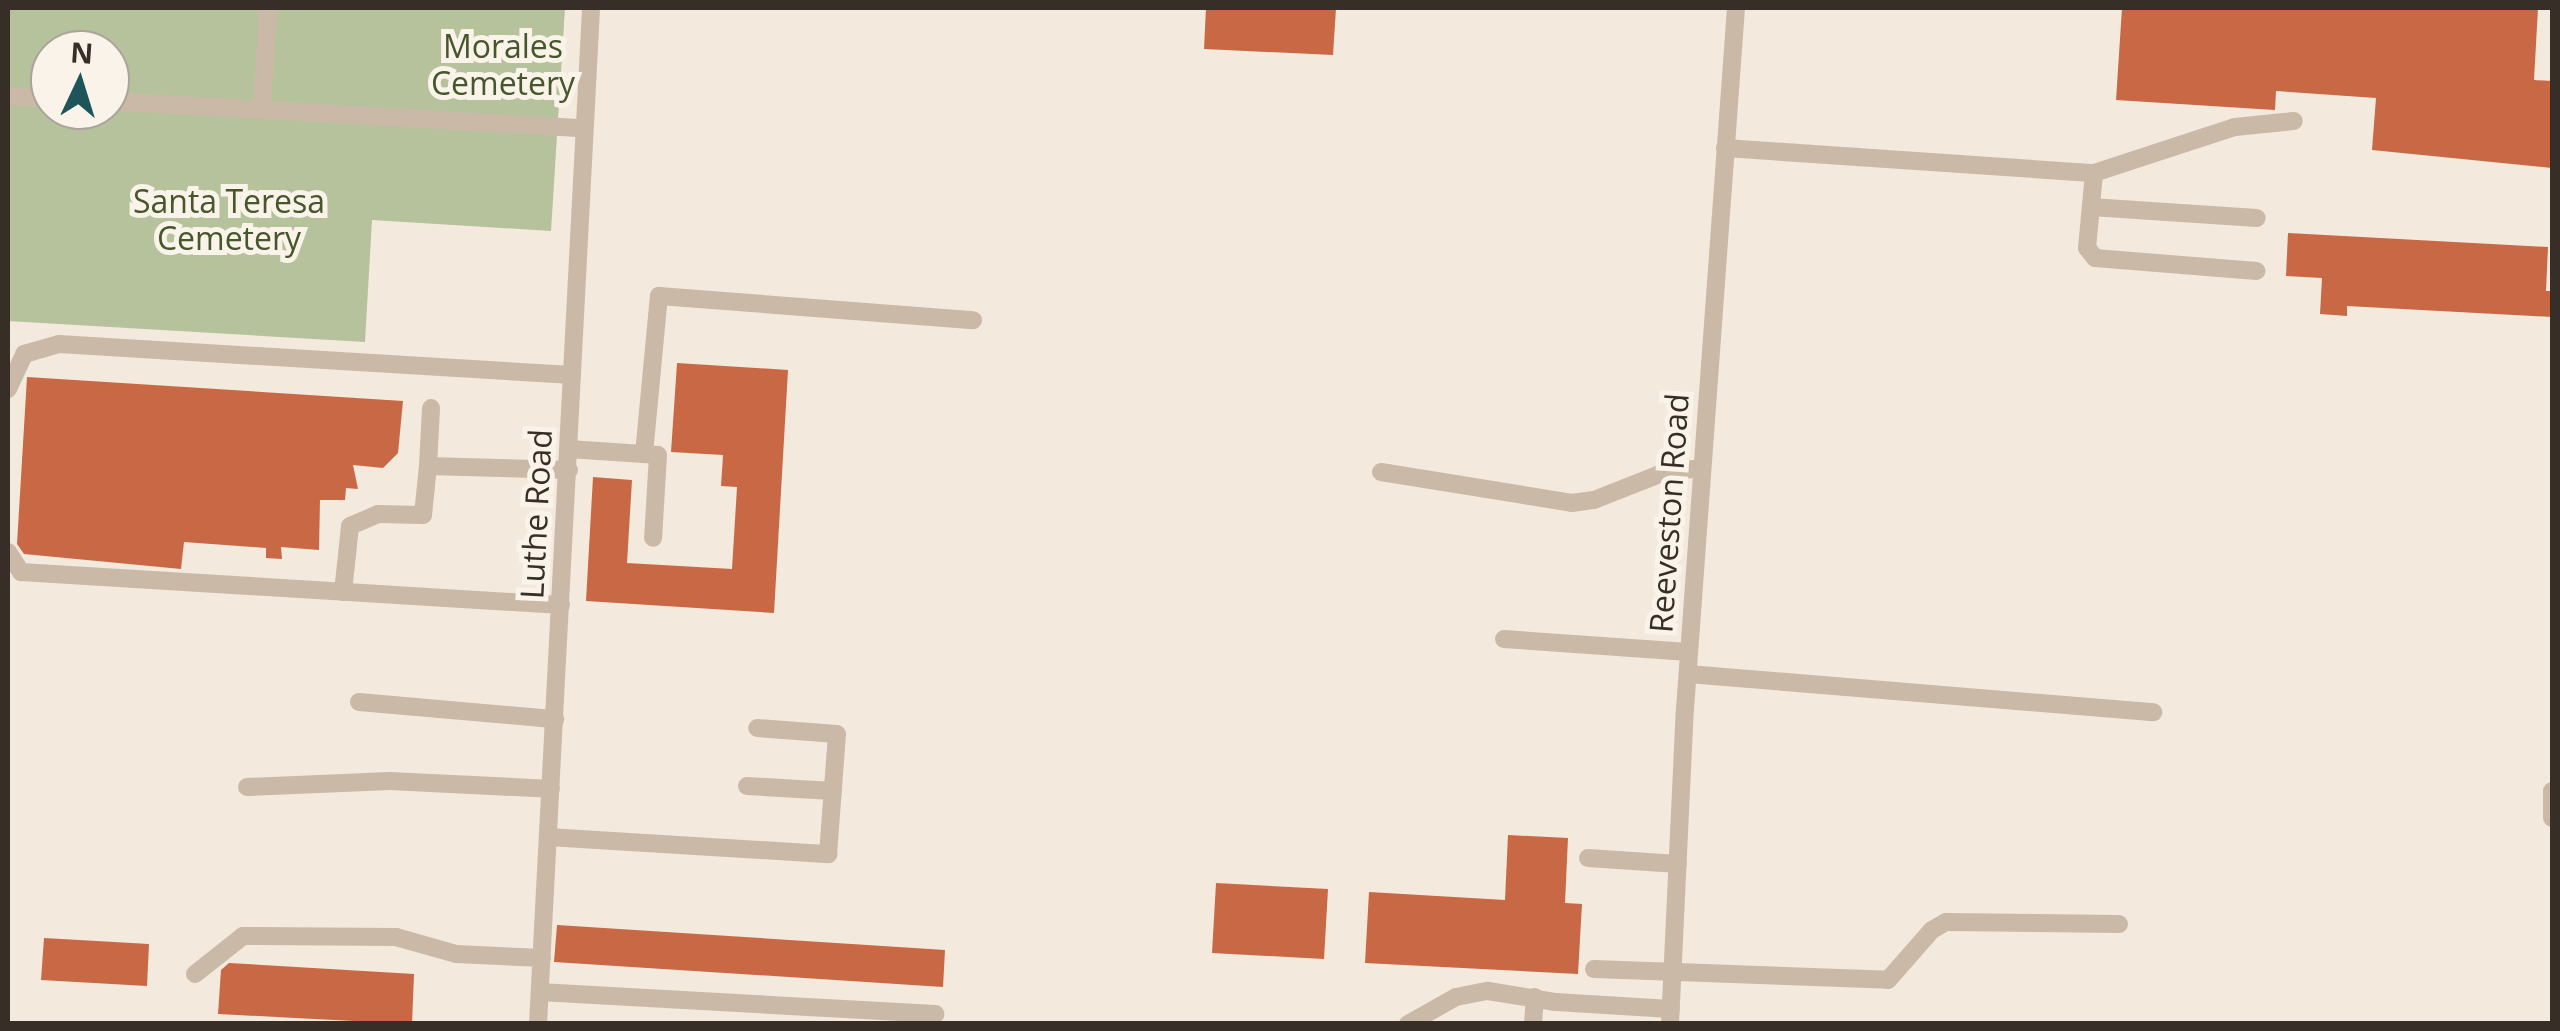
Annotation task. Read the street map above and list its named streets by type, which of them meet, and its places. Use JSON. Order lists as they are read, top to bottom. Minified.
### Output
{"streets":{"street":["Reeveston Road","Luthe Road"]},"parks":["Morales Cemetery","Santa Teresa Cemetery"],"north":"top"}
